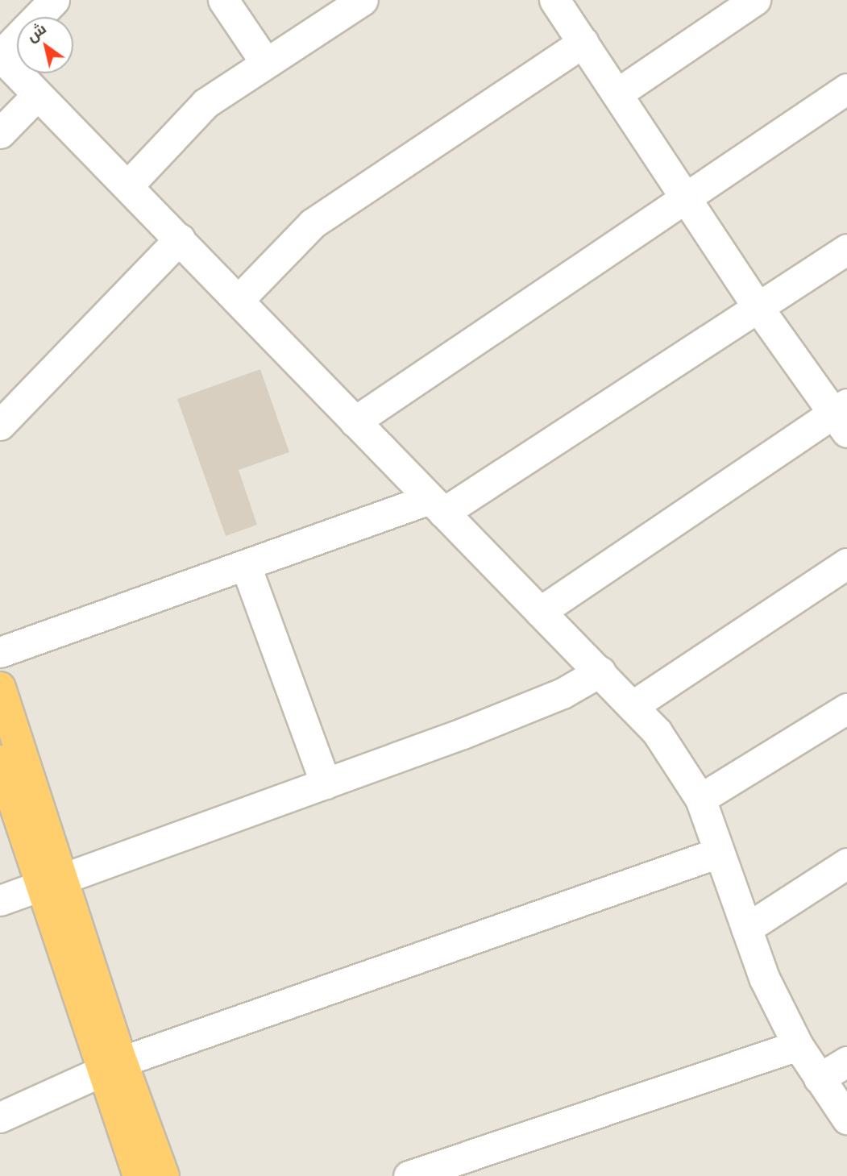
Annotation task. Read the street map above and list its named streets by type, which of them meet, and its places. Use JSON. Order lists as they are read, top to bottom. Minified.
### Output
{"north":"top left"}
